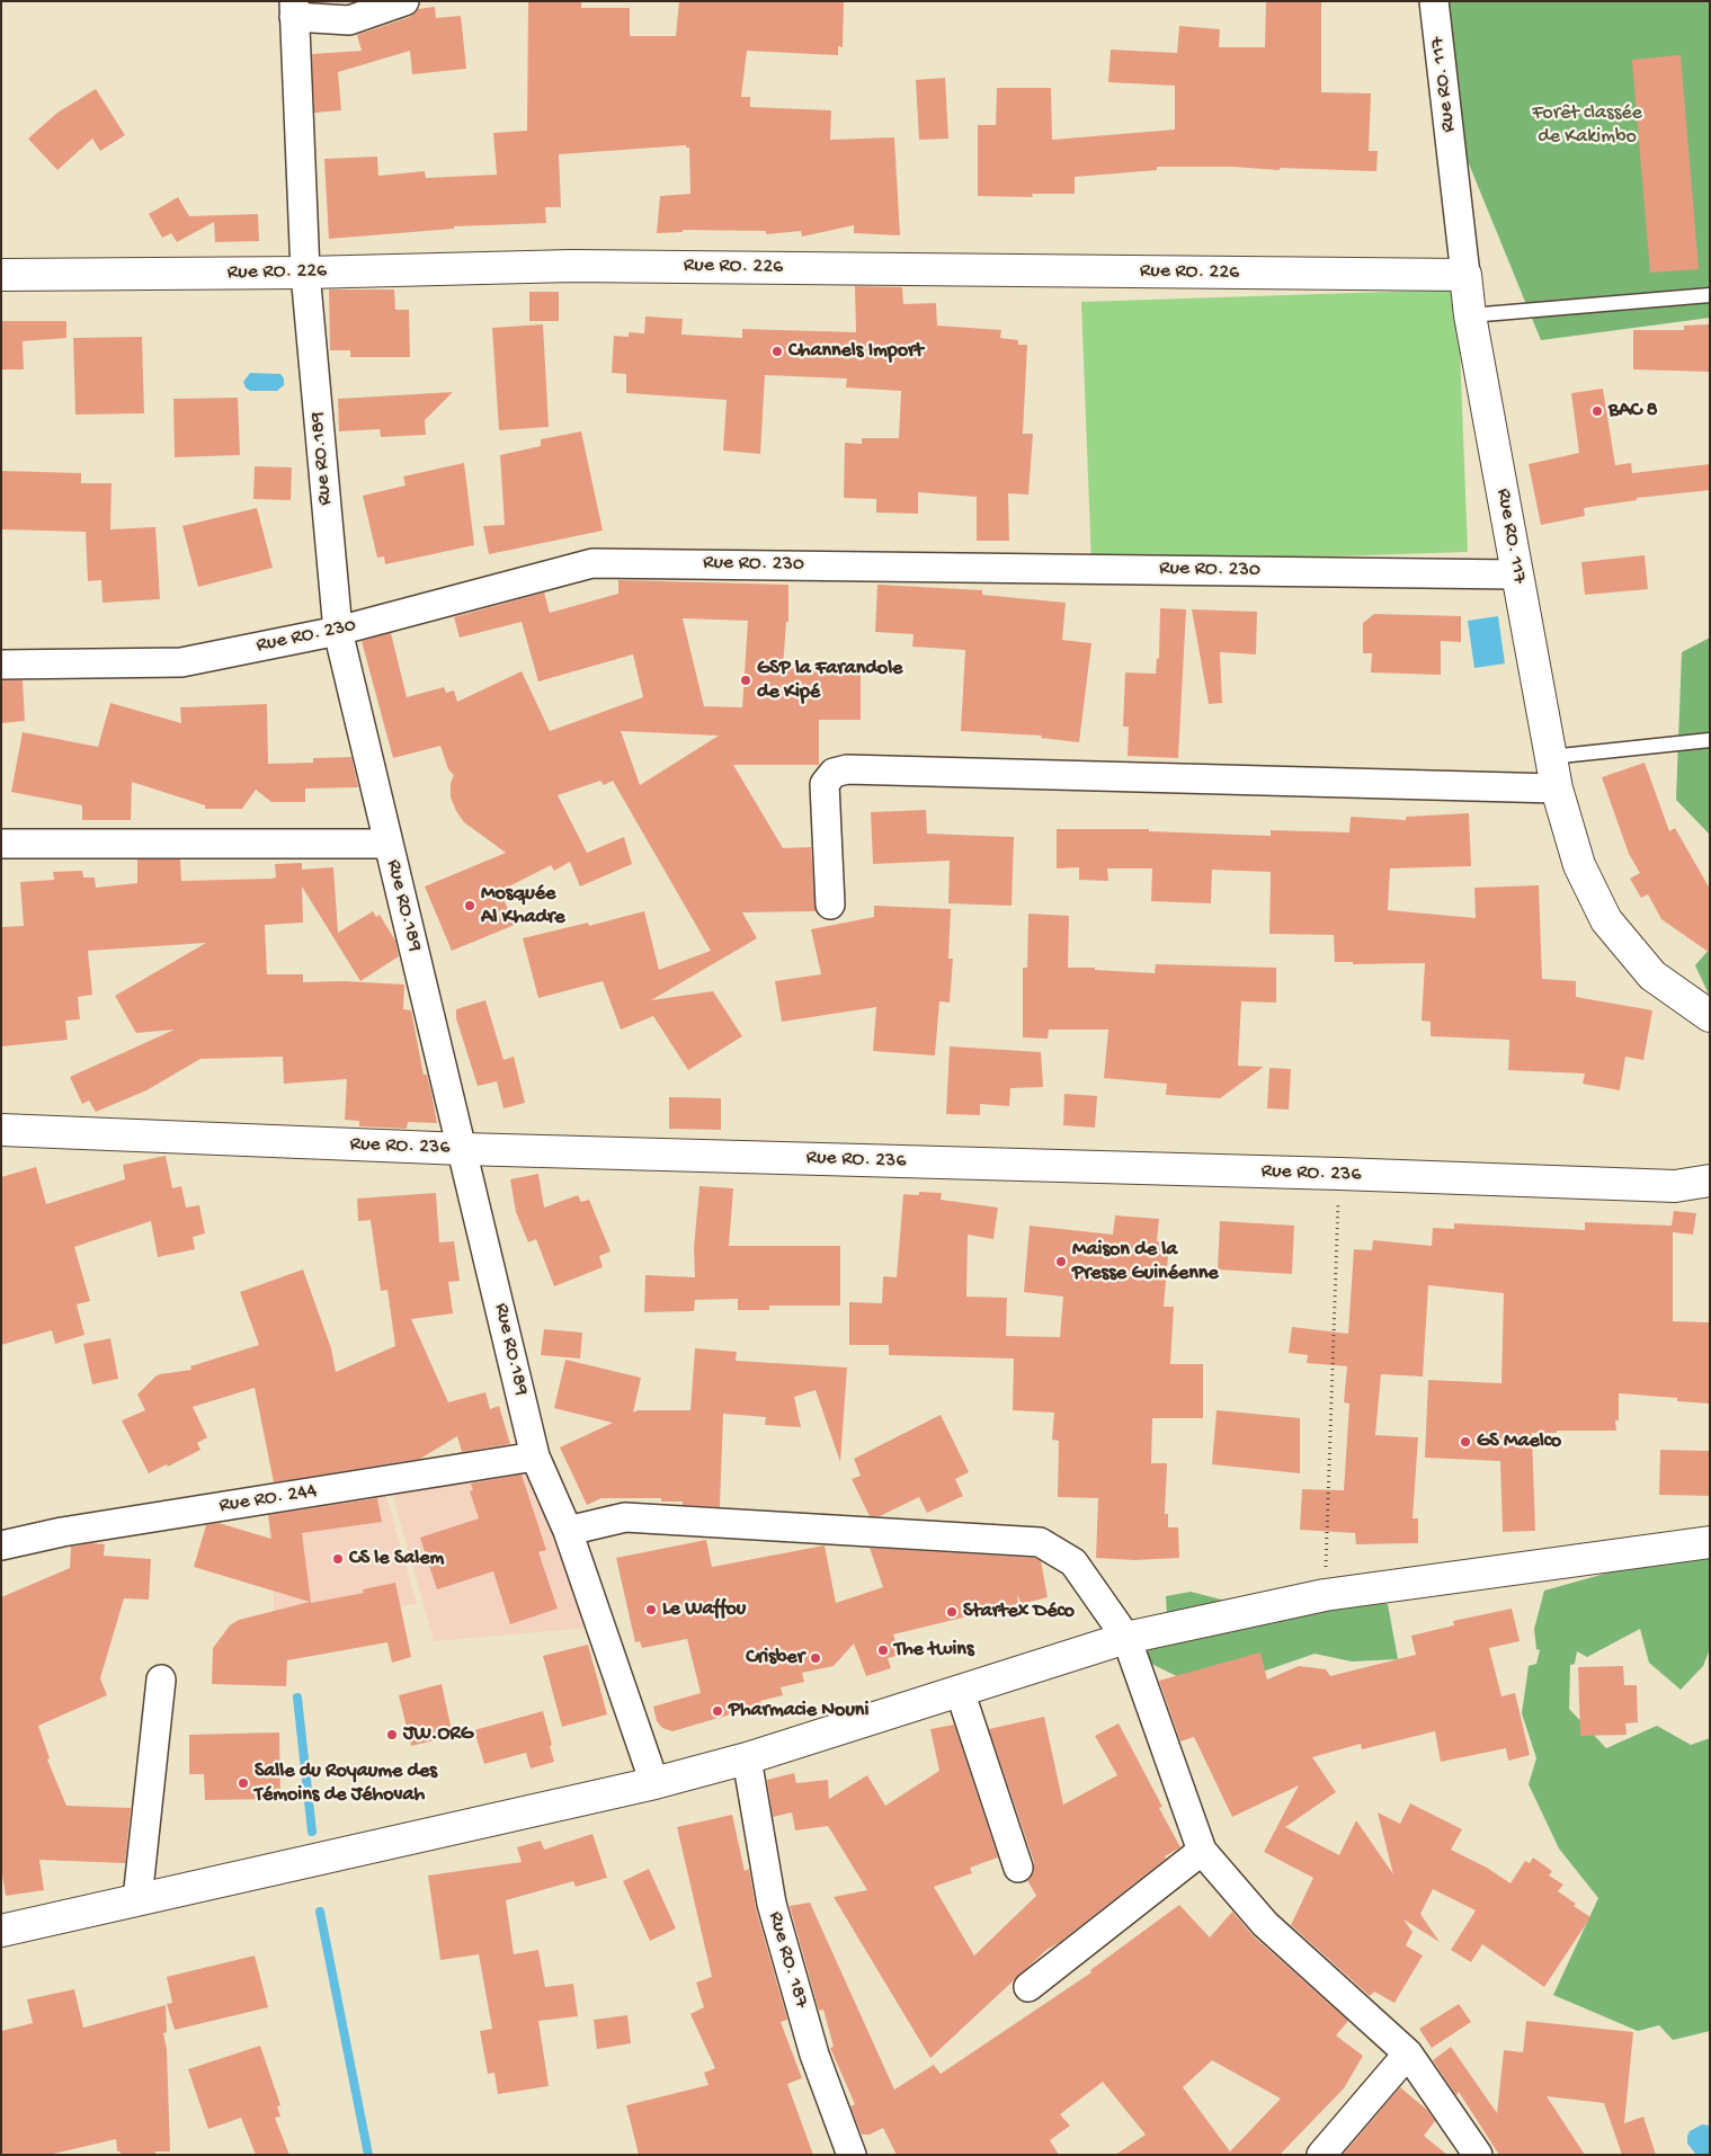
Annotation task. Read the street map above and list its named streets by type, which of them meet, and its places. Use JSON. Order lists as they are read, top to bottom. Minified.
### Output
{"streets":{"street":["Rue RO. 117","Rue RO. 226","Rue RO.189","Rue RO. 230","Rue RO. 236","Rue RO. 244","Rue RO. 187"]},"crossings":[["Rue RO. 117","Rue RO. 226"],["Rue RO. 117","Rue RO. 230"],["Rue RO. 226","Rue RO.189"],["Rue RO.189","Rue RO. 230"],["Rue RO.189","Rue RO. 236"],["Rue RO.189","Rue RO. 244"]],"parks":["Forêt classée de Kakimbo"],"places":["Channels Import","BAC 8","GSP la Farandole de Kipé","Mosquée Al Khadre","Maison de la Presse Guinéenne","GS Maelco","CS le Salem","Le Waffou","Startex Déco","The twins","Crisber","Pharmacie Nouni","JW.ORG","Salle du Royaume des Témoins de Jéhovah"]}
